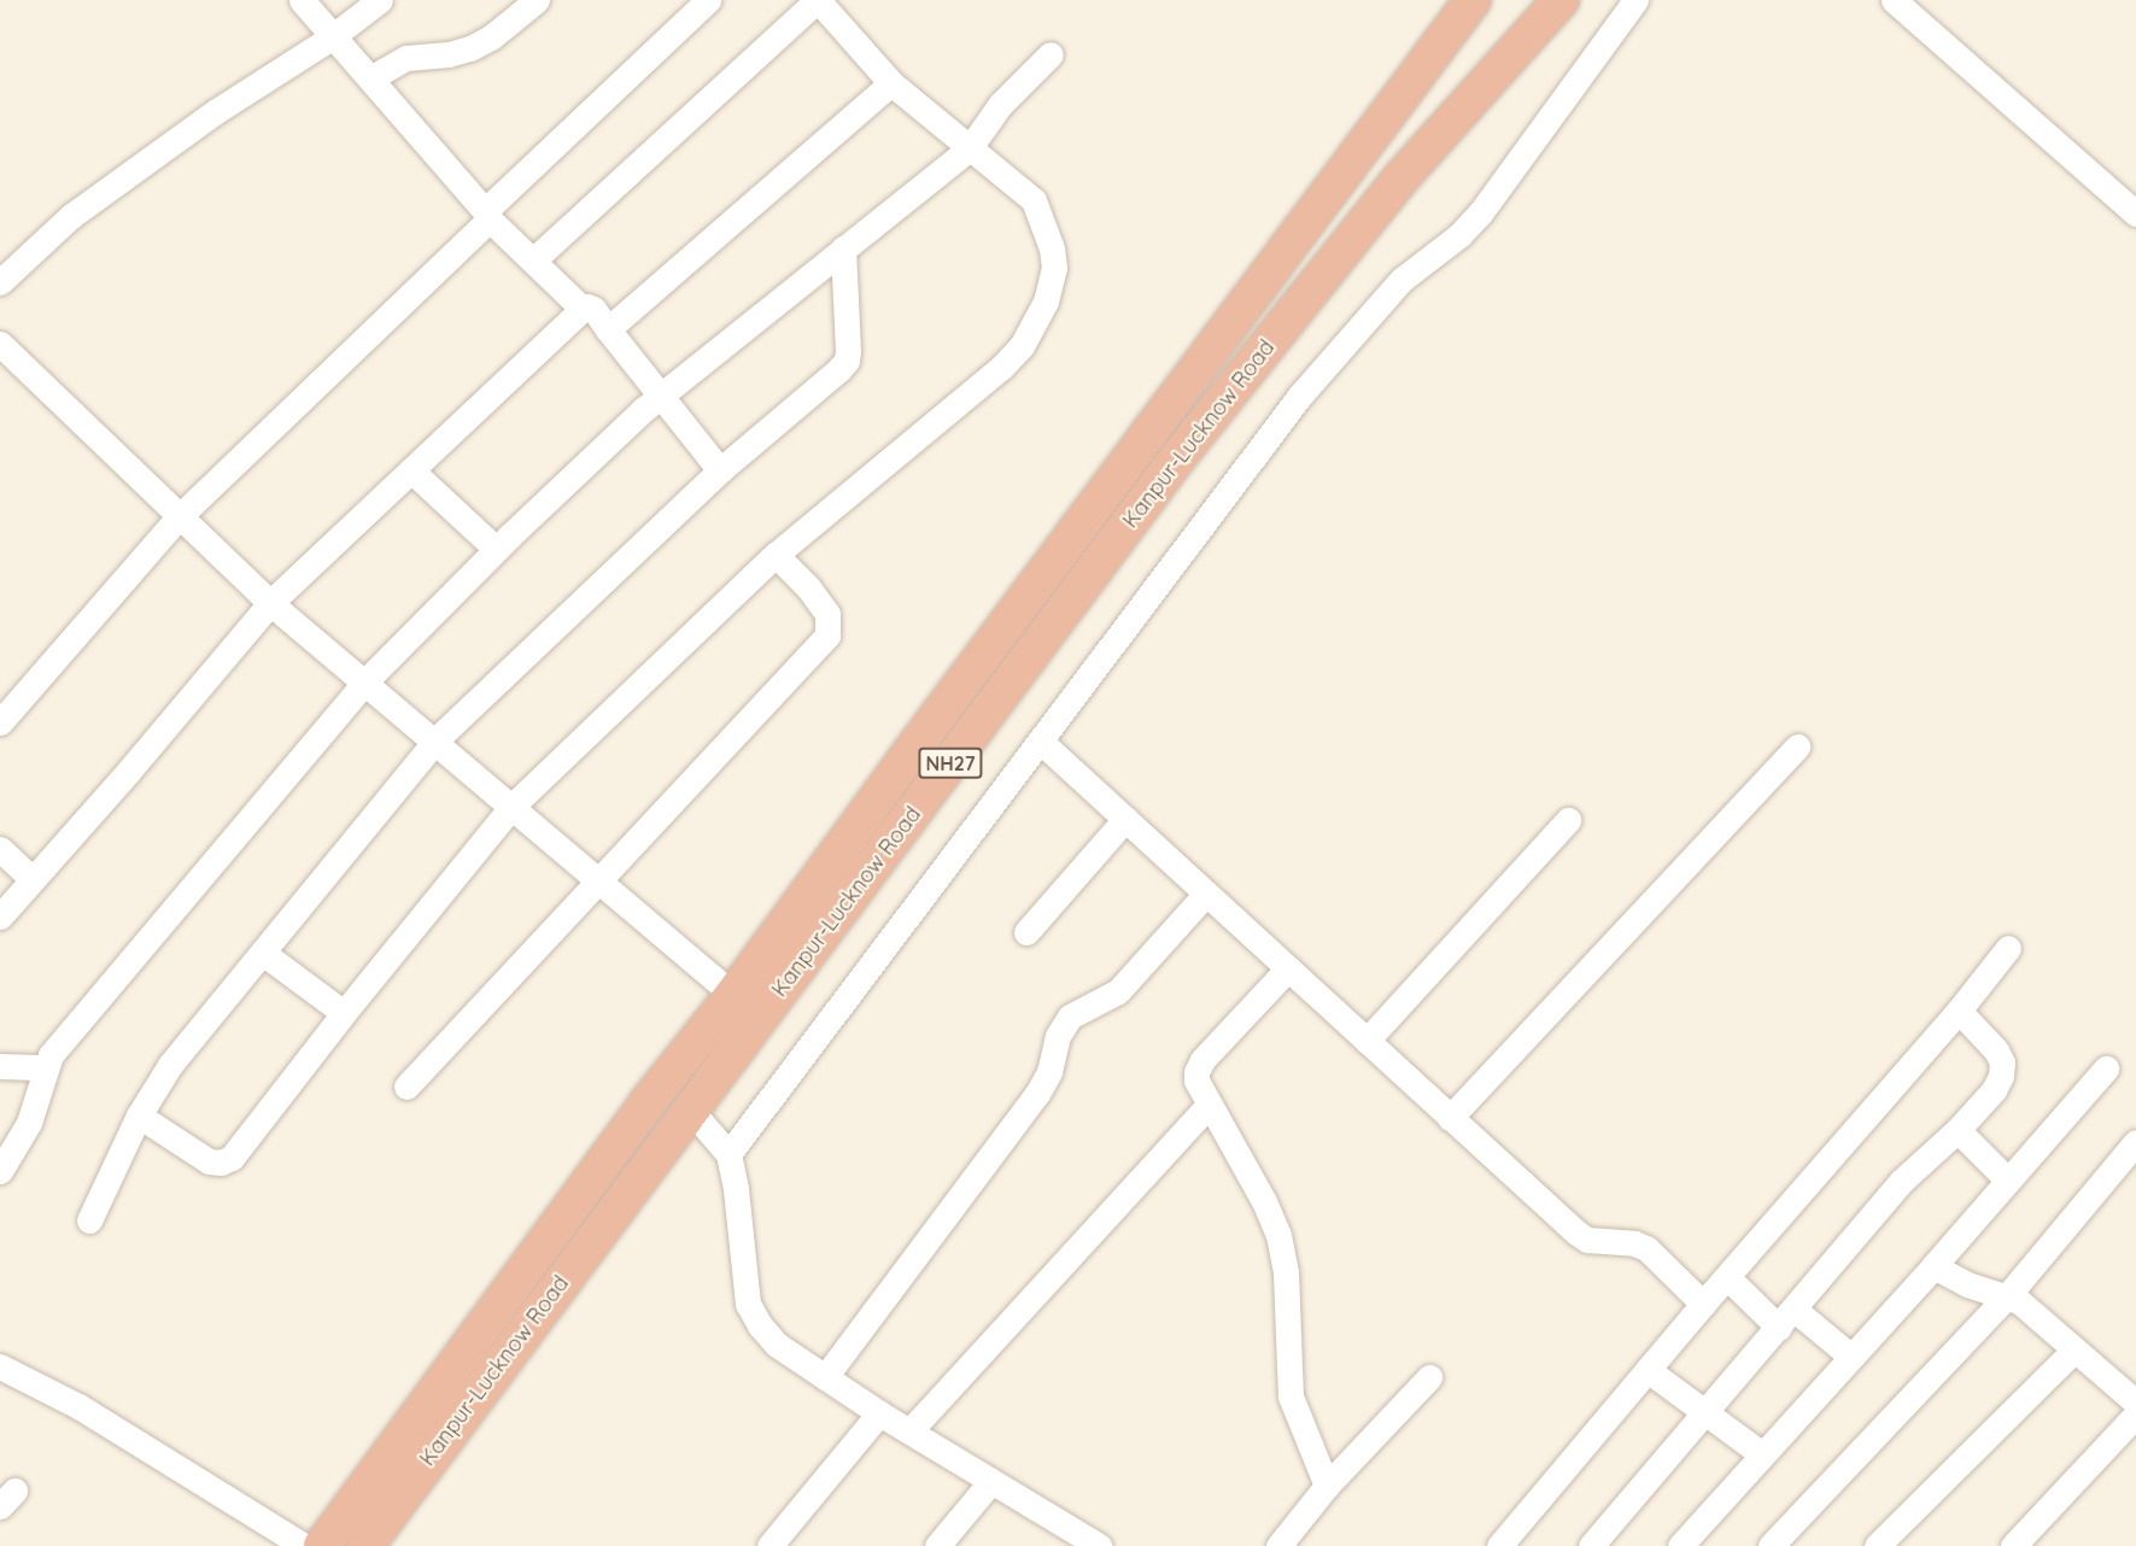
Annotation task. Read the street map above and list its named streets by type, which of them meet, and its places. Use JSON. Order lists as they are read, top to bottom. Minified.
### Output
{"streets":{"highway":["Kanpur-Lucknow Road","NH27"]}}
